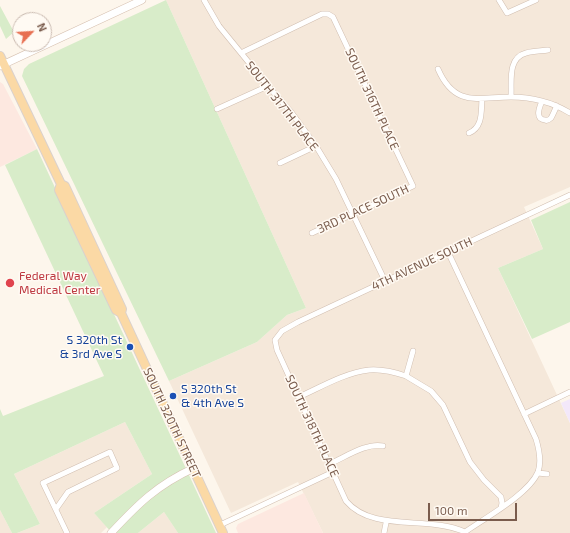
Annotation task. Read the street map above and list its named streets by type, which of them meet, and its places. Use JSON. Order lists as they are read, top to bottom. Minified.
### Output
{"streets":{"main road":["SOUTH 320TH STREET"],"street":["SOUTH 316TH PLACE","SOUTH 317TH PLACE","3RD PLACE SOUTH","4TH AVENUE SOUTH","SOUTH 318TH PLACE"]},"crossings":[["SOUTH 316TH PLACE","SOUTH 317TH PLACE"],["SOUTH 316TH PLACE","3RD PLACE SOUTH"],["SOUTH 317TH PLACE","3RD PLACE SOUTH"],["SOUTH 317TH PLACE","4TH AVENUE SOUTH"],["4TH AVENUE SOUTH","SOUTH 318TH PLACE"]],"places":["Federal Way Medical Center","S 320th St & 3rd Ave S","S 320th St & 4th Ave S"],"scale_bar":"100 m","north":"top right"}
